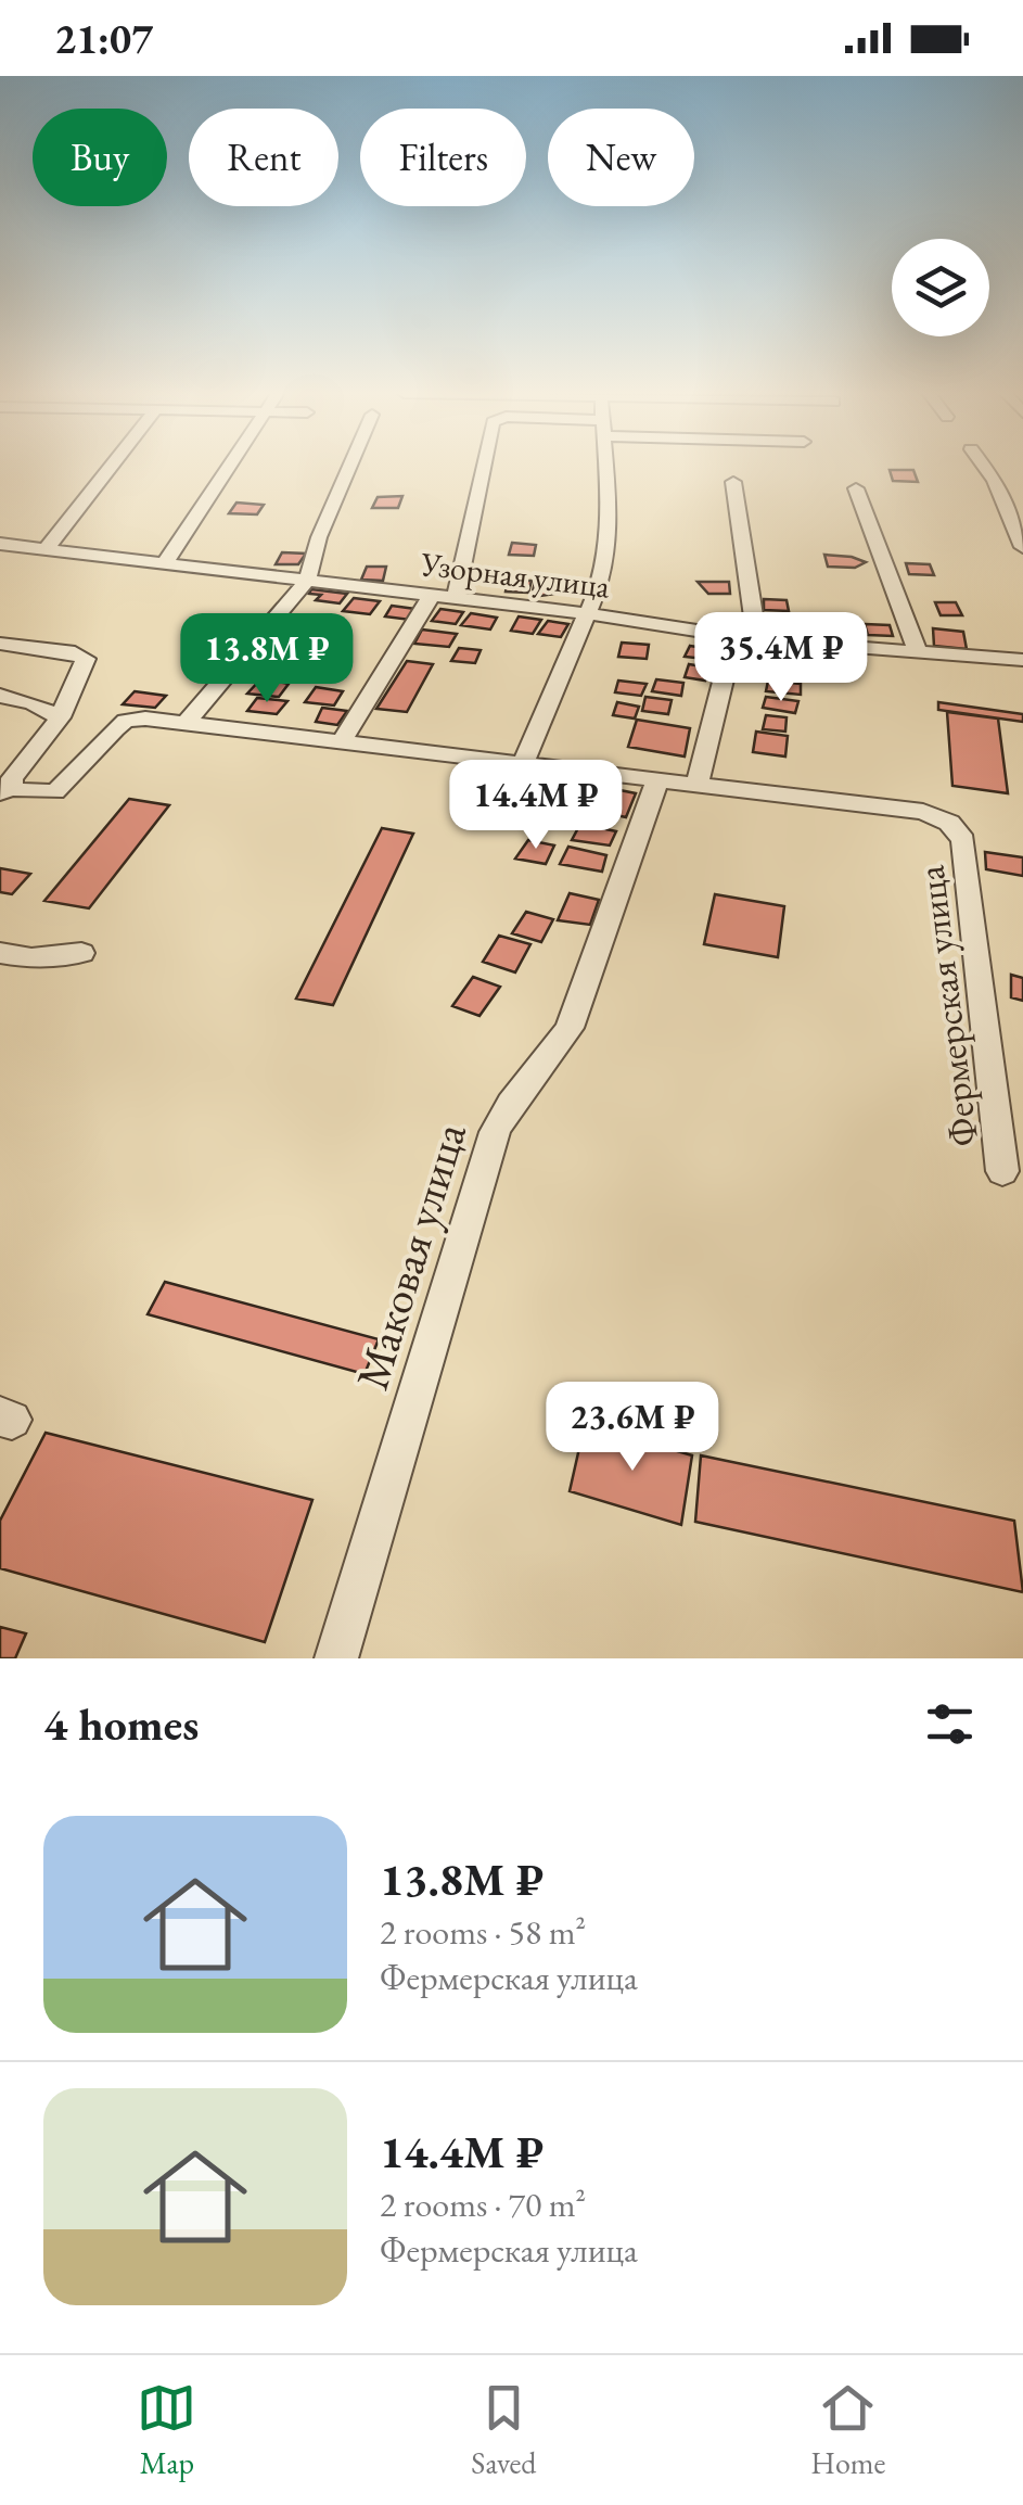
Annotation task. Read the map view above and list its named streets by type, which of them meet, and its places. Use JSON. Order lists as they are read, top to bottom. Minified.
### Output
{"streets":{"street":["Узорная улица","Фермерская улица","Маковая улица"]},"crossings":[["Фермерская улица","Маковая улица"]],"page":{"status":"21:07","chip":["Buy","Rent","Filters","New"],"price":["35.4M ₽","13.8M ₽","14.4M ₽","23.6M ₽"],"heading":"4 homes","list":[{"name":"13.8M ₽","note":"2 rooms · 58 m² · Фермерская улица"},{"name":"14.4M ₽","note":"2 rooms · 70 m² · Фермерская улица"}],"tabs":["Map","Saved","Home"]}}
